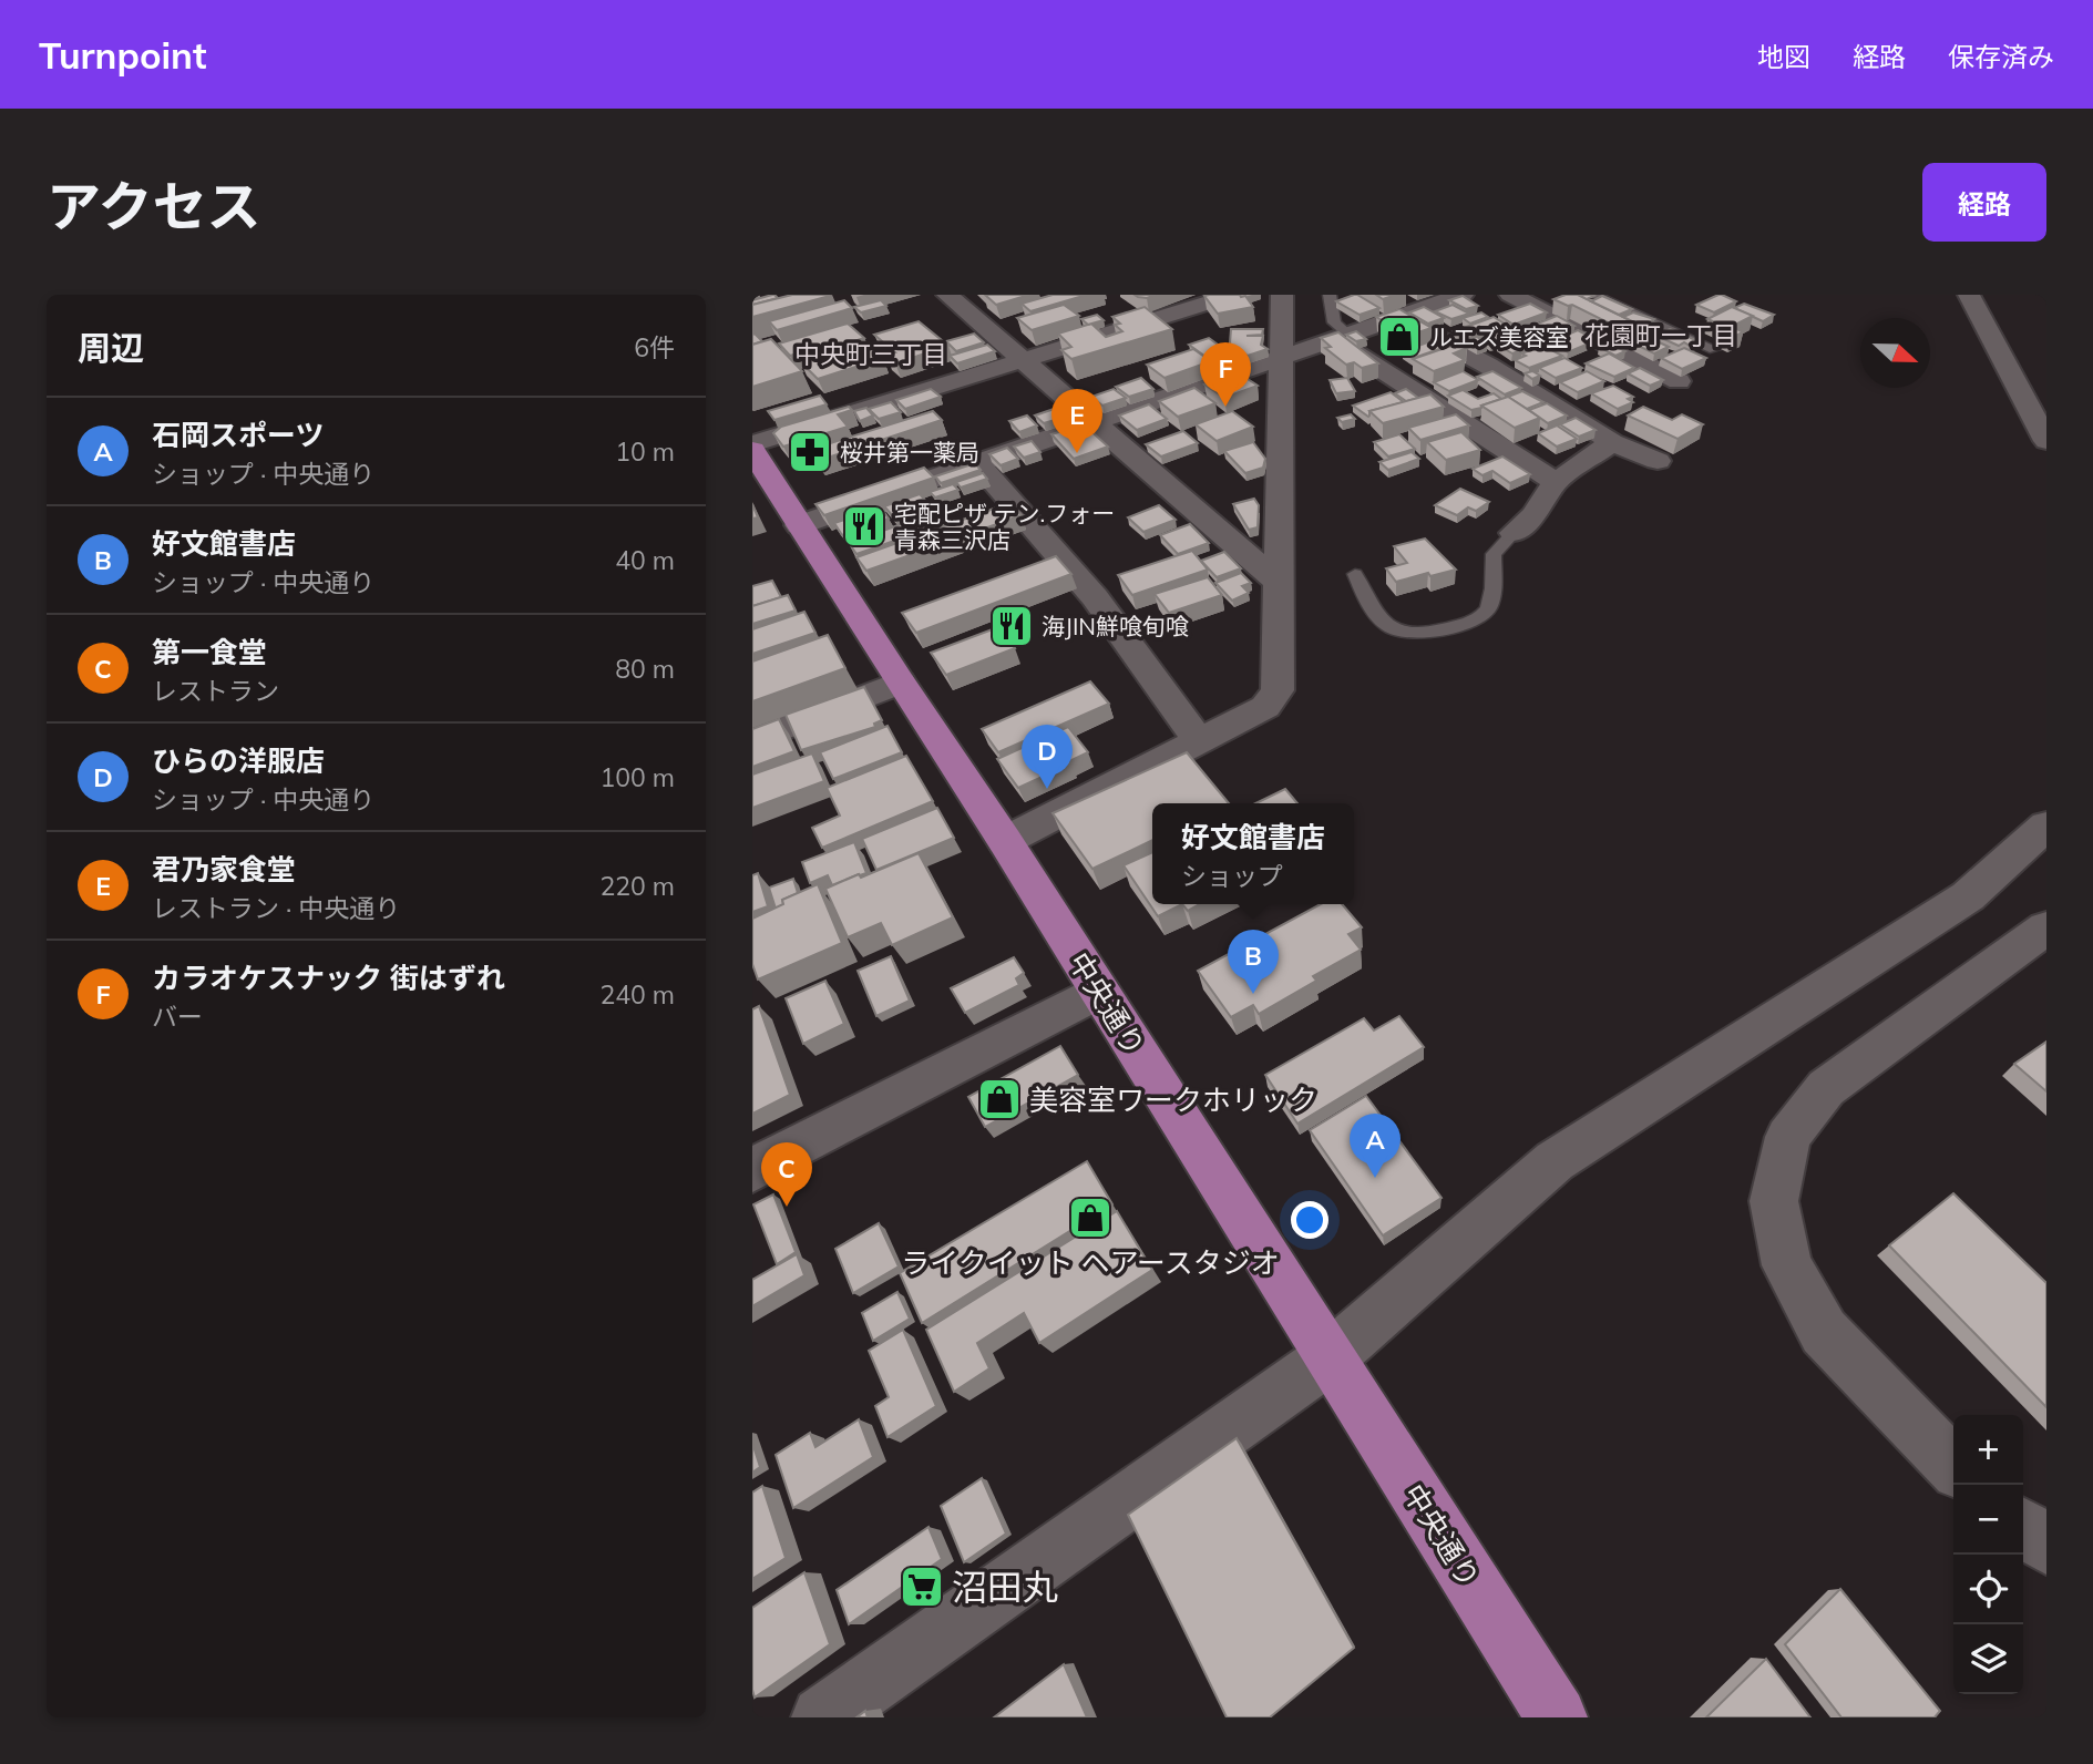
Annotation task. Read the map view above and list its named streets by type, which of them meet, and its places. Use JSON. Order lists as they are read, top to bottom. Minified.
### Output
{"streets":{"main road":["中央通り"]},"districts":["花園町一丁目","中央町三丁目"],"places":{"shop":["ルエズ美容室","美容室ワークホリック","ライクイット ヘアースタジオ"],"pharmacy":["桜井第一薬局"],"restaurant":["宅配ピザ テン.フォー 青森三沢店","海JIN鮮喰旬喰"],"supermarket":["沼田丸"]},"north":"right","page":{"header":"Turnpoint","nav":["地図","経路","保存済み"],"title":"アクセス","buttons":"経路","heading":["周辺","6件"],"pins":["F","E","D","B","A","C"],"list":[{"mark":"A","name":"石岡スポーツ","note":"ショップ · 中央通り","value":"10 m"},{"mark":"B","name":"好文館書店","note":"ショップ · 中央通り","value":"40 m"},{"mark":"C","name":"第一食堂","note":"レストラン","value":"80 m"},{"mark":"D","name":"ひらの洋服店","note":"ショップ · 中央通り","value":"100 m"},{"mark":"E","name":"君乃家食堂","note":"レストラン · 中央通り","value":"220 m"},{"mark":"F","name":"カラオケスナック 街はずれ","note":"バー","value":"240 m"}],"popup":["好文館書店","ショップ"],"map_buttons":["+","−"]}}
